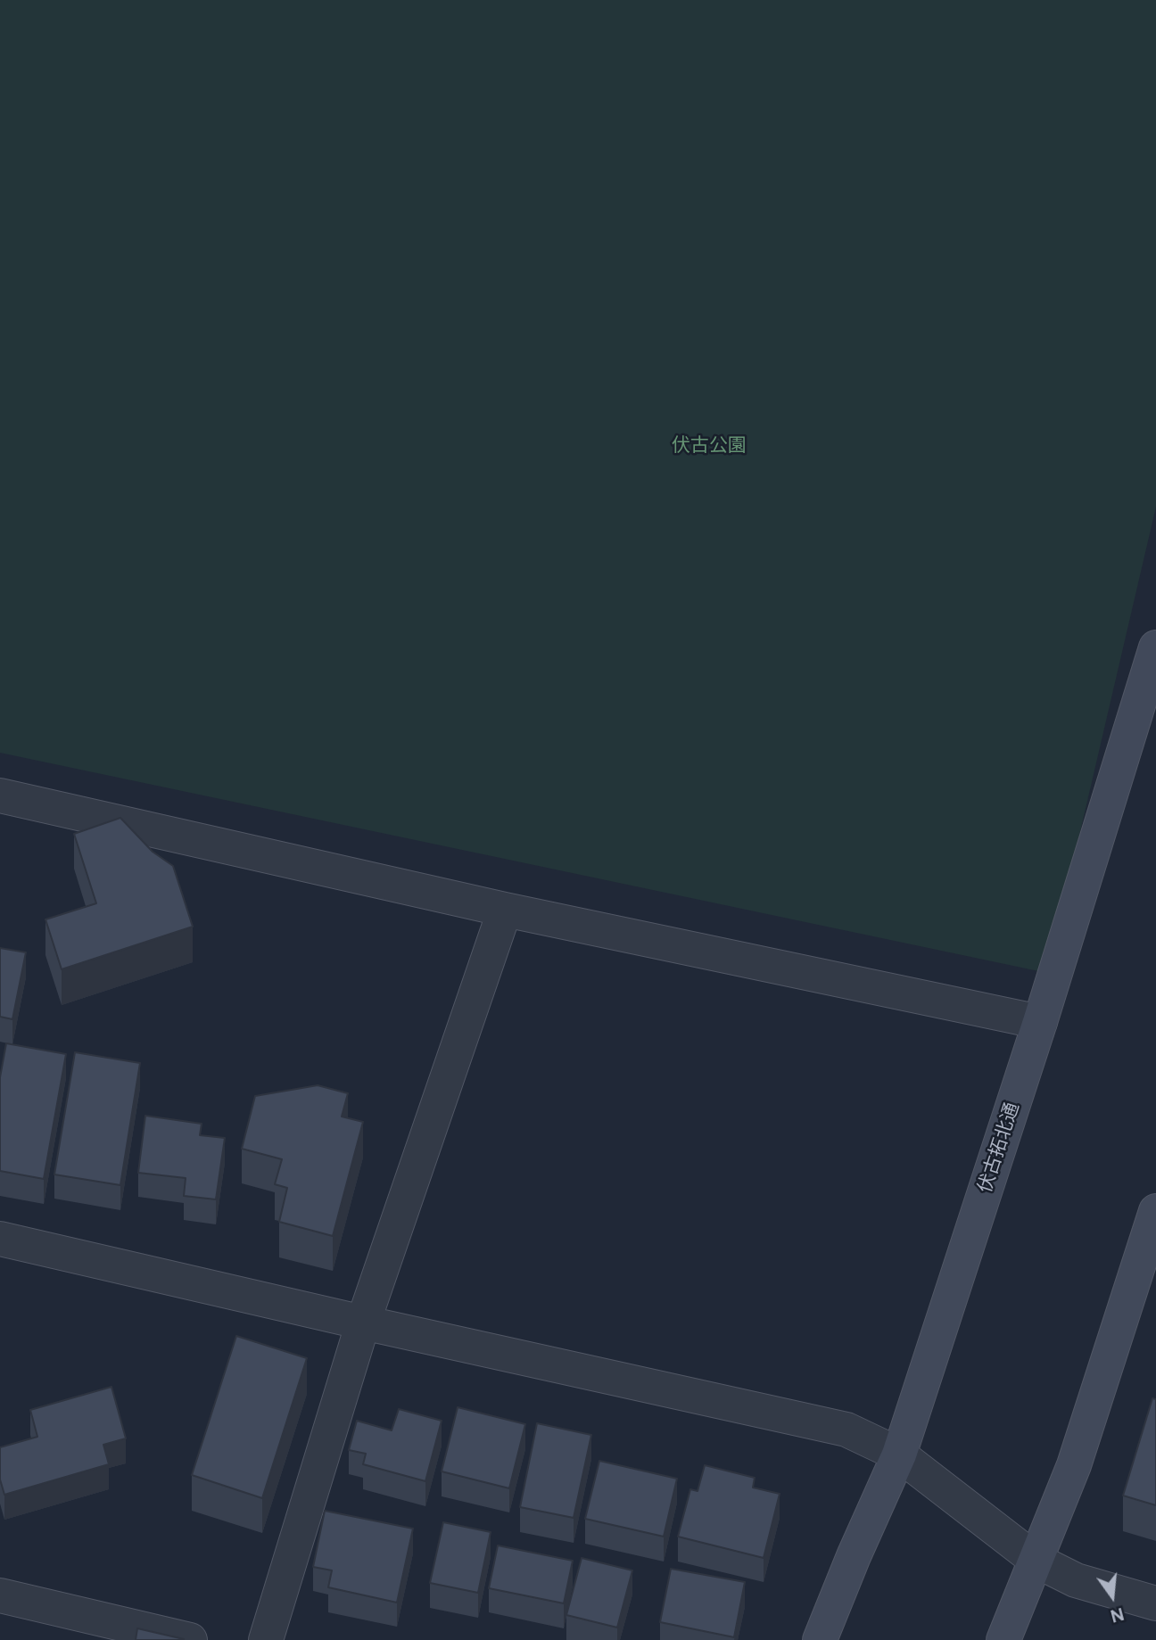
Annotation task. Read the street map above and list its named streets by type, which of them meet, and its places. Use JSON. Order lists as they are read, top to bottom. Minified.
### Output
{"streets":{"street":["伏古拓北通"]},"parks":["伏古公園"],"north":"bottom"}
